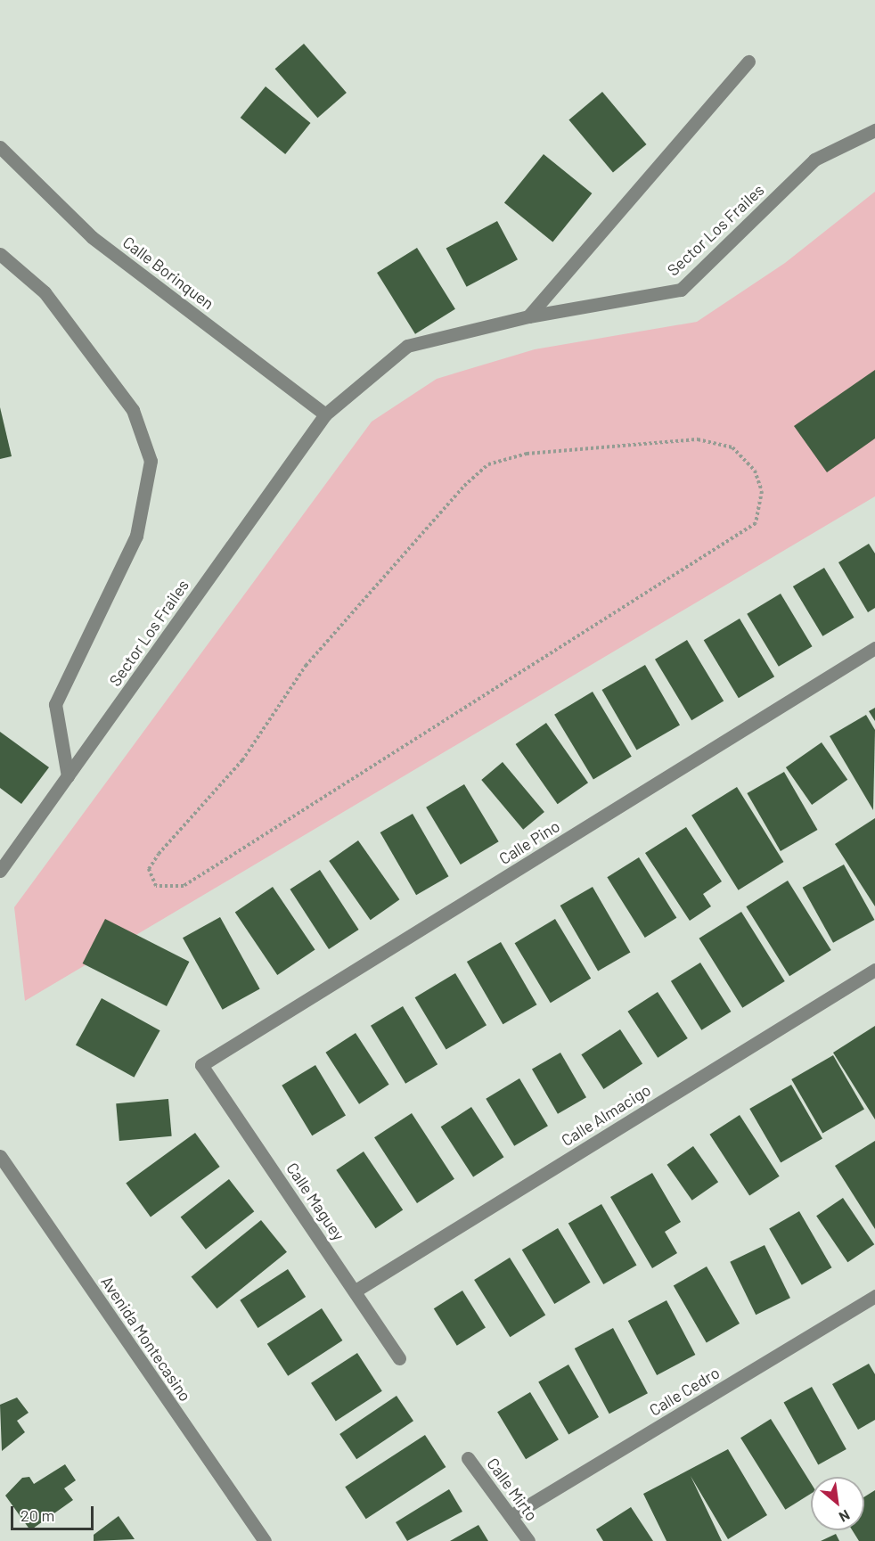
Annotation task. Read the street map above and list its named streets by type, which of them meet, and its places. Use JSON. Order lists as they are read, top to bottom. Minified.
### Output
{"streets":{"street":["Sector Los Frailes","Calle Borinquen","Calle Pino","Calle Almacigo","Calle Maguey","Avenida Montecasino","Calle Cedro","Calle Mirto"]},"crossings":[["Sector Los Frailes","Calle Borinquen"],["Calle Pino","Calle Maguey"],["Calle Almacigo","Calle Maguey"],["Calle Cedro","Calle Mirto"]],"scale_bar":"20 m","north":"bottom right"}
